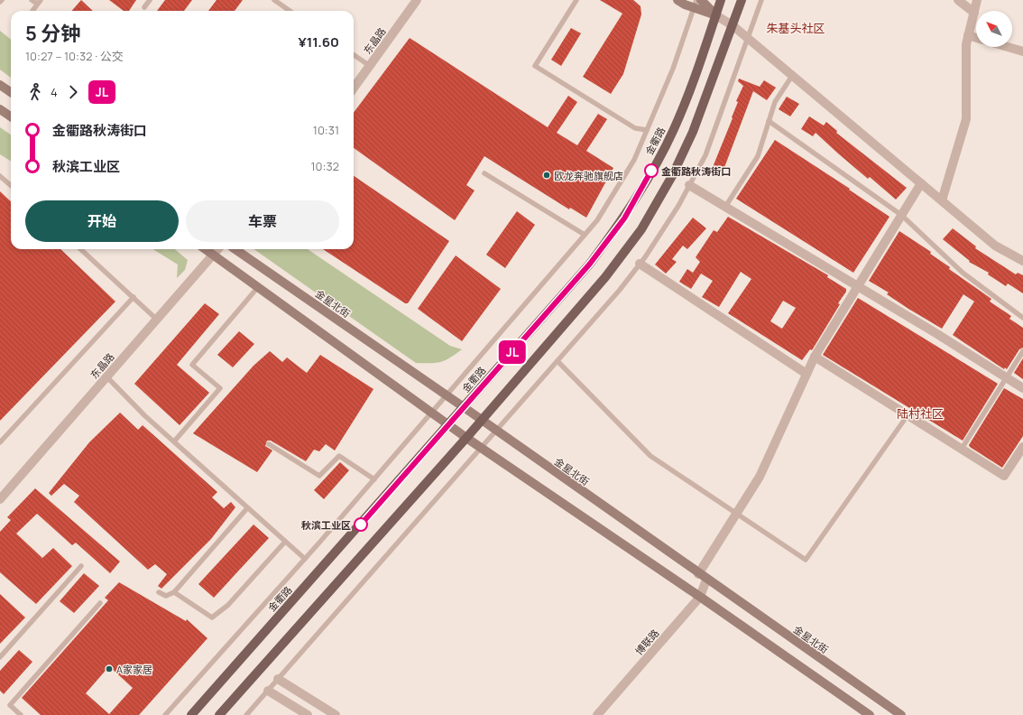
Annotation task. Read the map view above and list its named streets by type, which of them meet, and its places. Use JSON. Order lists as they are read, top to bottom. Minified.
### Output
{"streets":{"main road":["金衢路","金星北街"],"street":["东晶路","博联路"]},"crossings":[["金衢路","金星北街"],["金星北街","博联路"]],"districts":["朱基头社区","陆村社区"],"places":["金衢路秋涛街口","欧龙奔驰旗舰店","秋滨工业区","A家家居"],"lines":["bus line JL"],"north":"top left","page":{"on_map":"JL","heading":["5 分钟","10:27 – 10:32 · 公交","¥11.60"],"legs":["4","JL"],"list":[{"name":"金衢路秋涛街口","value":"10:31"},{"name":"秋滨工业区","value":"10:32"}],"buttons":["开始","车票"]}}
